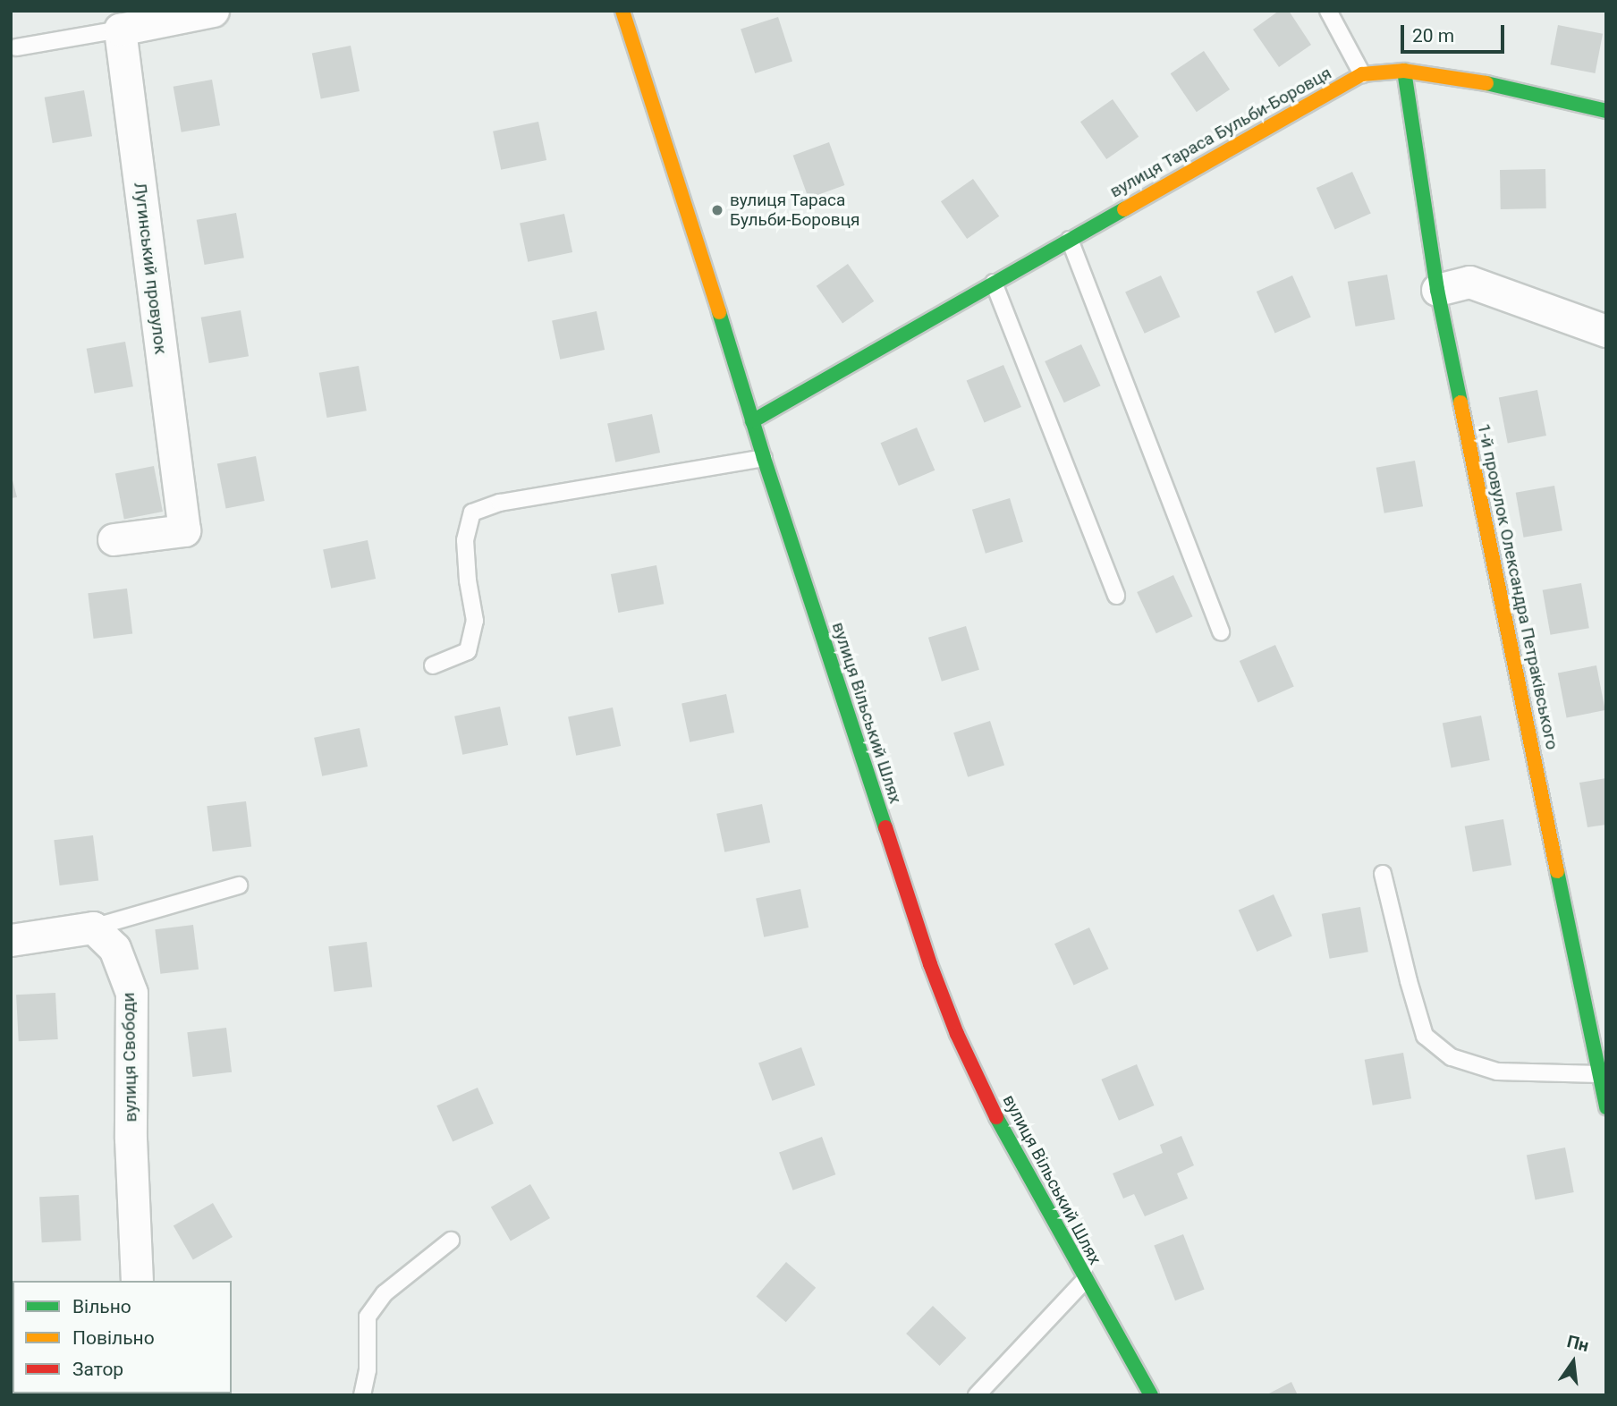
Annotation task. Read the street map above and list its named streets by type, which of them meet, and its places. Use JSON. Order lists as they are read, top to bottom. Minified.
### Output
{"streets":{"street":["вулиця Тараса Бульби-Боровця","Лугинський провулок","1-й провулок Олександра Петраківського","вулиця Вільський Шлях","вулиця Свободи"]},"crossings":[["вулиця Тараса Бульби-Боровця","1-й провулок Олександра Петраківського"],["вулиця Тараса Бульби-Боровця","вулиця Вільський Шлях"]],"places":["вулиця Тараса Бульби-Боровця"],"legend":["Вільно","Повільно","Затор"],"scale_bar":"20 m","north":"top"}
